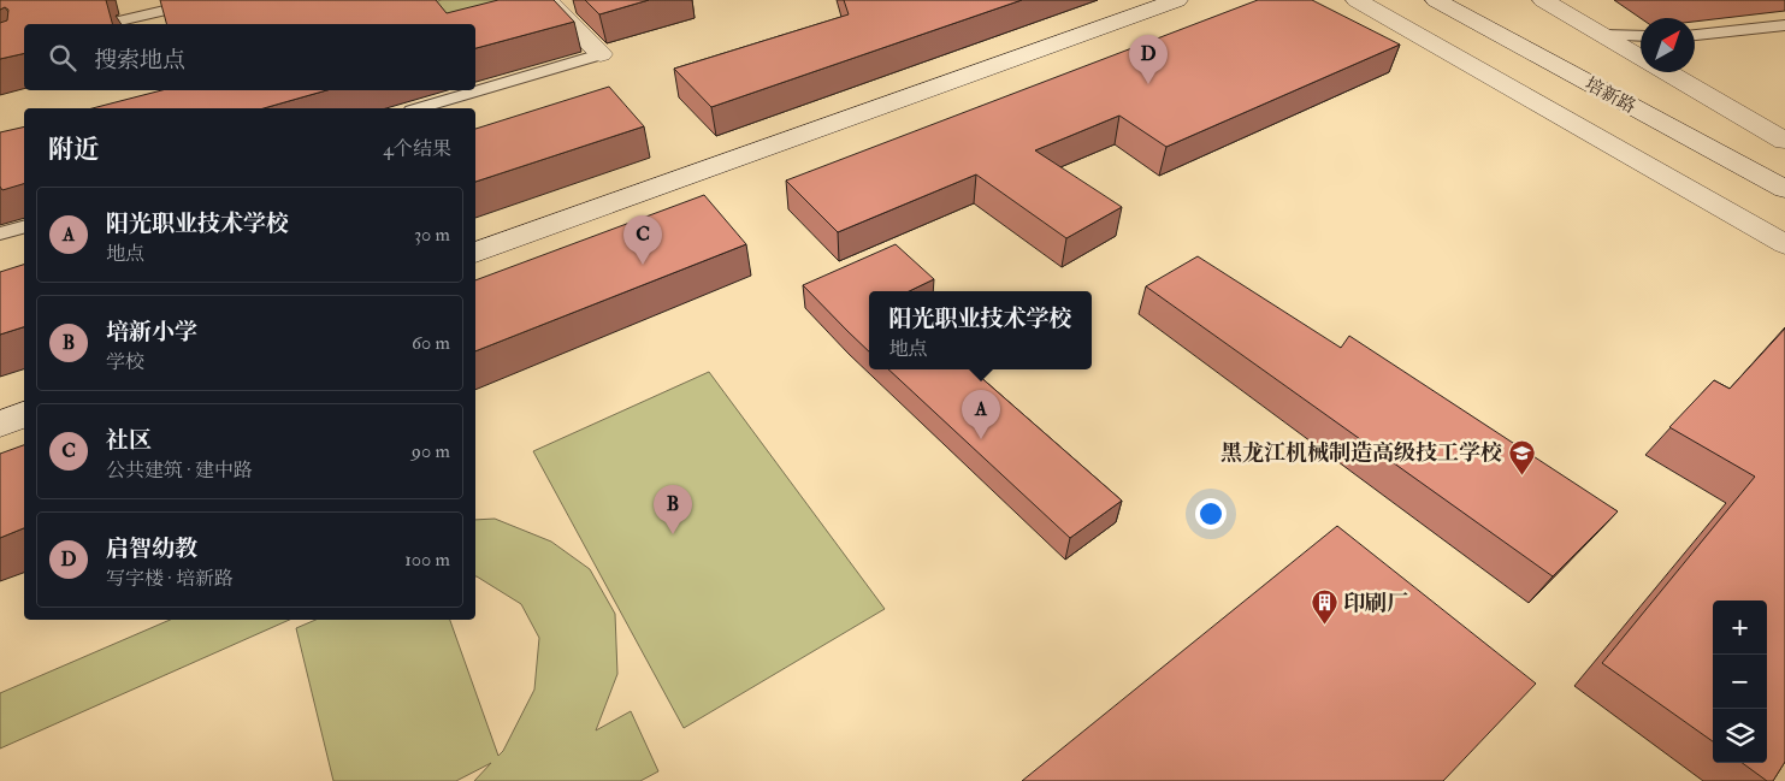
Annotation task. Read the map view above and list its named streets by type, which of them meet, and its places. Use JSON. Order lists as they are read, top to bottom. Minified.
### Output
{"streets":{"street":["培新路"]},"places":{"school or university":["黑龙江机械制造高级技工学校"],"building":["印刷厂"]},"north":"top right","page":{"search":"搜索地点","pins":["D","C","A","B"],"heading":["附近","4个结果"],"list":[{"mark":"A","name":"阳光职业技术学校","note":"地点","value":"30 m"},{"mark":"B","name":"培新小学","note":"学校","value":"60 m"},{"mark":"C","name":"社区","note":"公共建筑 · 建中路","value":"90 m"},{"mark":"D","name":"启智幼教","note":"写字楼 · 培新路","value":"100 m"}],"popup":["阳光职业技术学校","地点"],"map_buttons":["+","−"]}}
